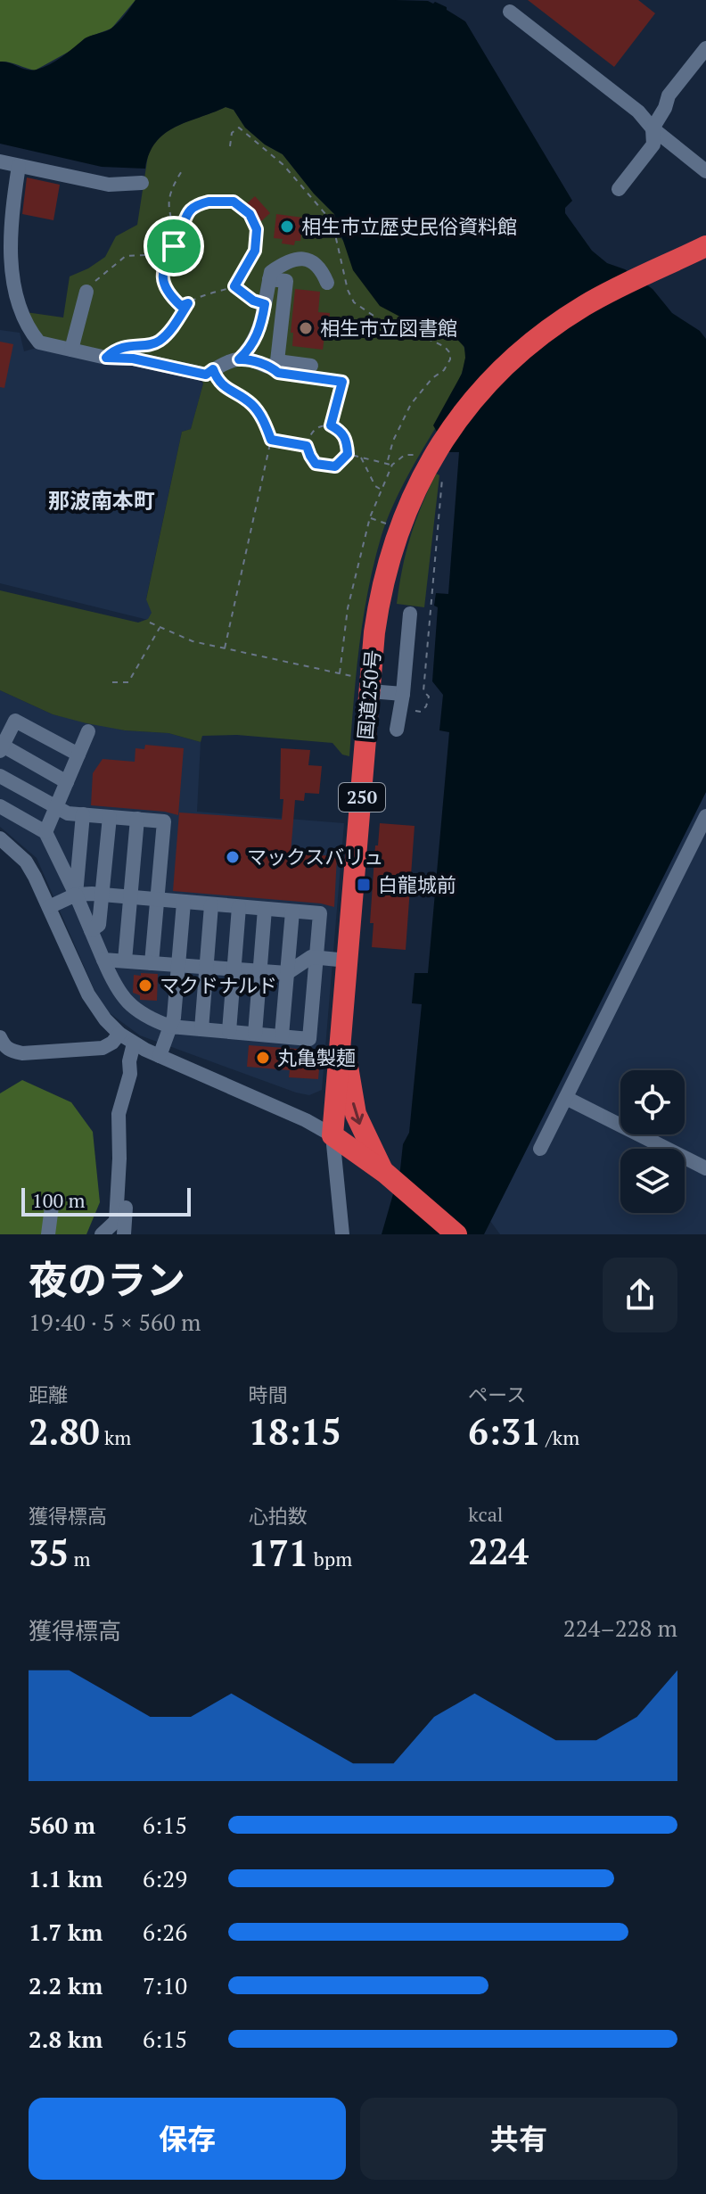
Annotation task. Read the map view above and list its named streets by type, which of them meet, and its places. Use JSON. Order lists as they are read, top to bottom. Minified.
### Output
{"streets":{"highway":["国道250号","250"]},"crossings":[["国道250号","250"]],"districts":["那波南本町"],"places":{"other":["相生市立歴史民俗資料館","相生市立図書館","マックスバリュ","マクドナルド","丸亀製麺"],"transit":["白龍城前"]},"scale_bar":"100 m","page":{"scale":"100 m","heading":["夜のラン","19:40 · 5 × 560 m"],"stats":[["距離","2.80 km"],["時間","18:15"],["ペース","6:31 /km"],["獲得標高","35 m"],["心拍数","171 bpm"],["kcal","224"]],"chart":["獲得標高","224–228 m"],"list":[{"name":"560 m","note":"6:15"},{"name":"1.1 km","note":"6:29"},{"name":"1.7 km","note":"6:26"},{"name":"2.2 km","note":"7:10"},{"name":"2.8 km","note":"6:15"}],"buttons":["保存","共有"]}}
